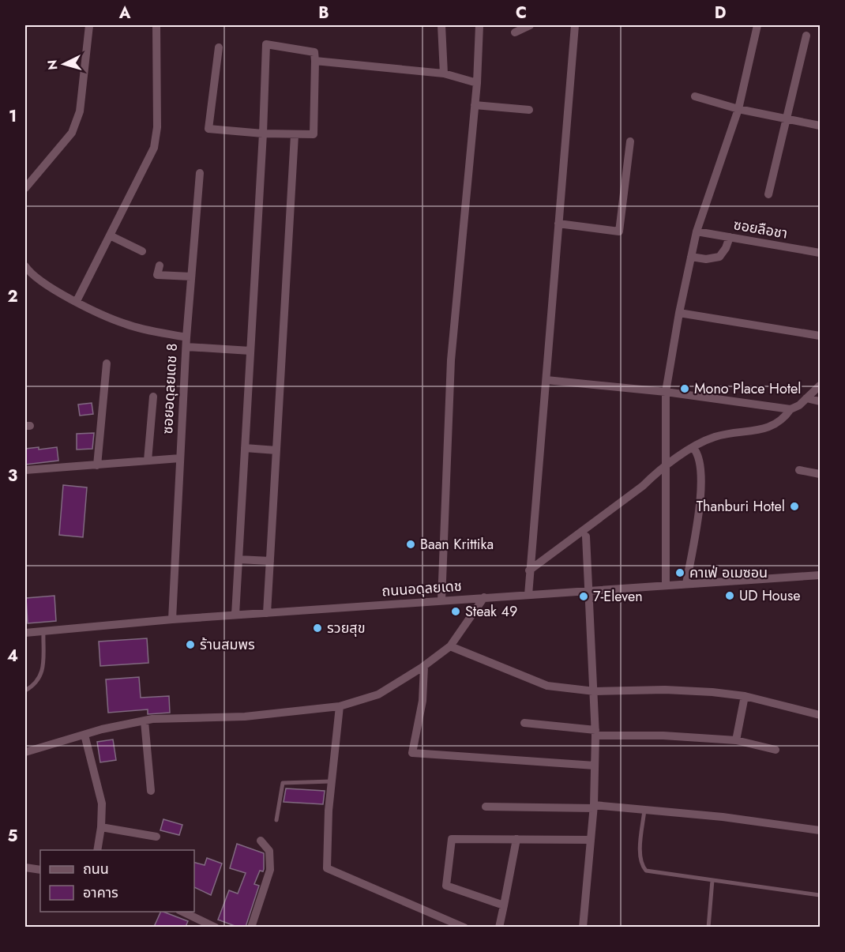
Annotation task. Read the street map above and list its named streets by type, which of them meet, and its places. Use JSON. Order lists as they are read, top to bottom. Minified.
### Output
{"streets":{"street":["ซอยลือชา","ซอยอดุลยเดช 8","ถนนอดุลยเดช"]},"crossings":[["ซอยอดุลยเดช 8","ถนนอดุลยเดช"]],"places":["Mono Place Hotel","Thanburi Hotel","Baan Krittika","คาเฟ่ อเมซอน","UD House","7-Eleven","Steak 49","รวยสุข","ร้านสมพร"],"legend":["ถนน","อาคาร"],"north":"left","grid":{"columns":["A","B","C","D"],"rows":["1","2","3","4","5"]}}
